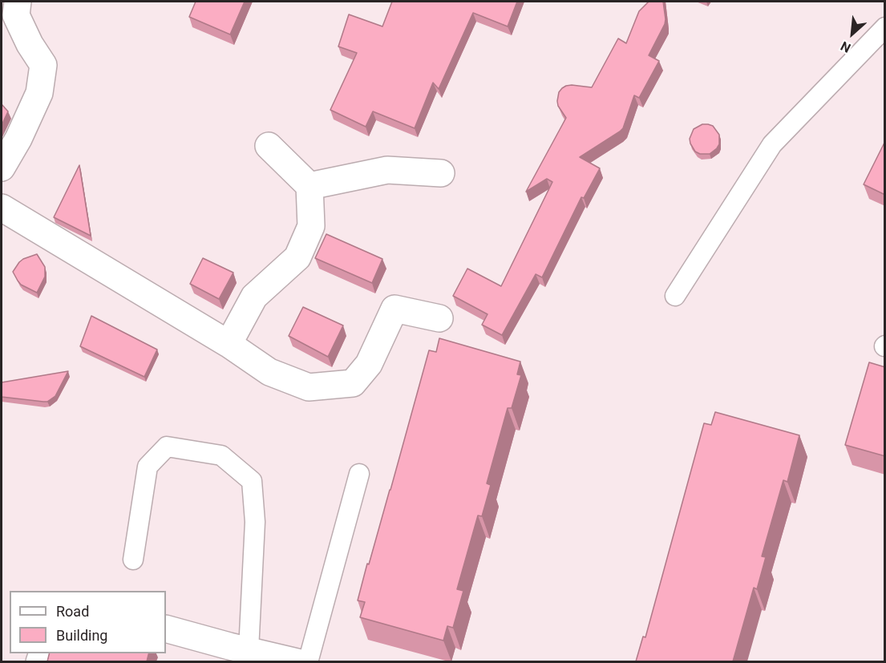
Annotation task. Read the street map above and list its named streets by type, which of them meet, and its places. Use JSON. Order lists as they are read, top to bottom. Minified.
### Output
{"legend":["Road","Building"],"north":"bottom left"}
